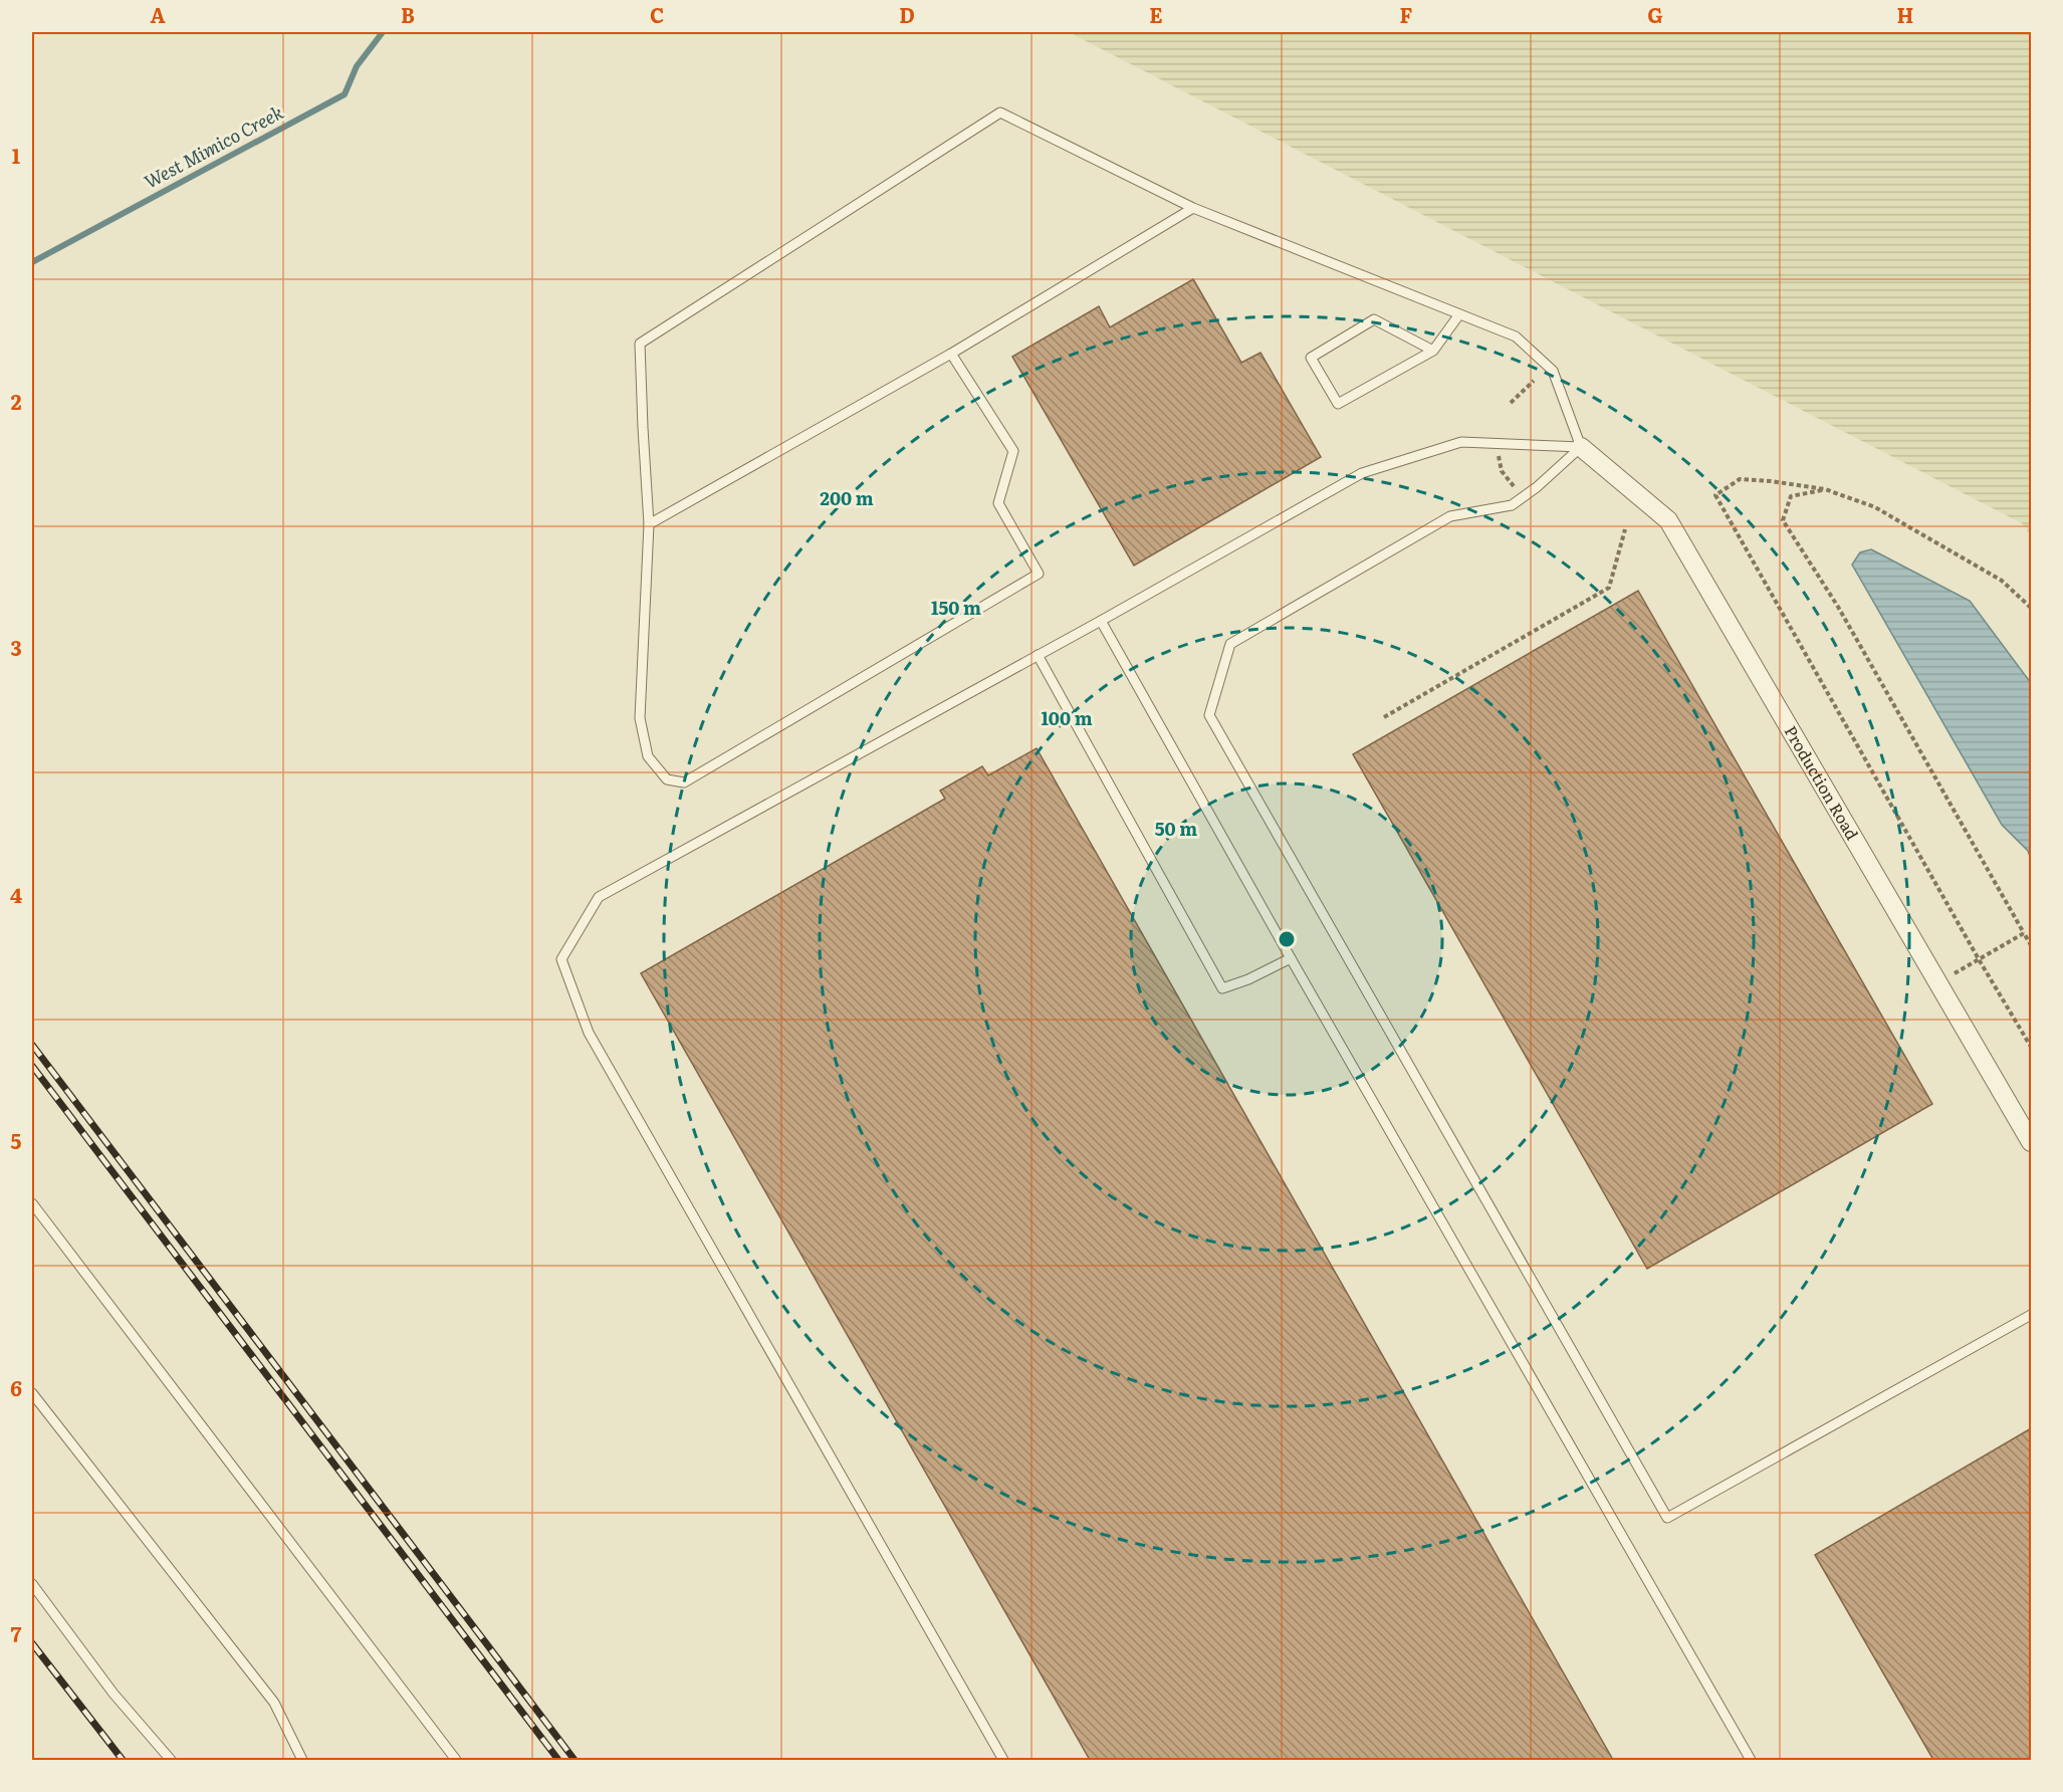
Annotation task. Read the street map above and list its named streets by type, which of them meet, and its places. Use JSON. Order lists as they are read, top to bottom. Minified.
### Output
{"streets":{"street":["Production Road"]},"water":["West Mimico Creek"],"grid":{"columns":["A","B","C","D","E","F","G","H"],"rows":["1","2","3","4","5","6","7"]},"rings":["200 m","150 m","100 m","50 m"]}
